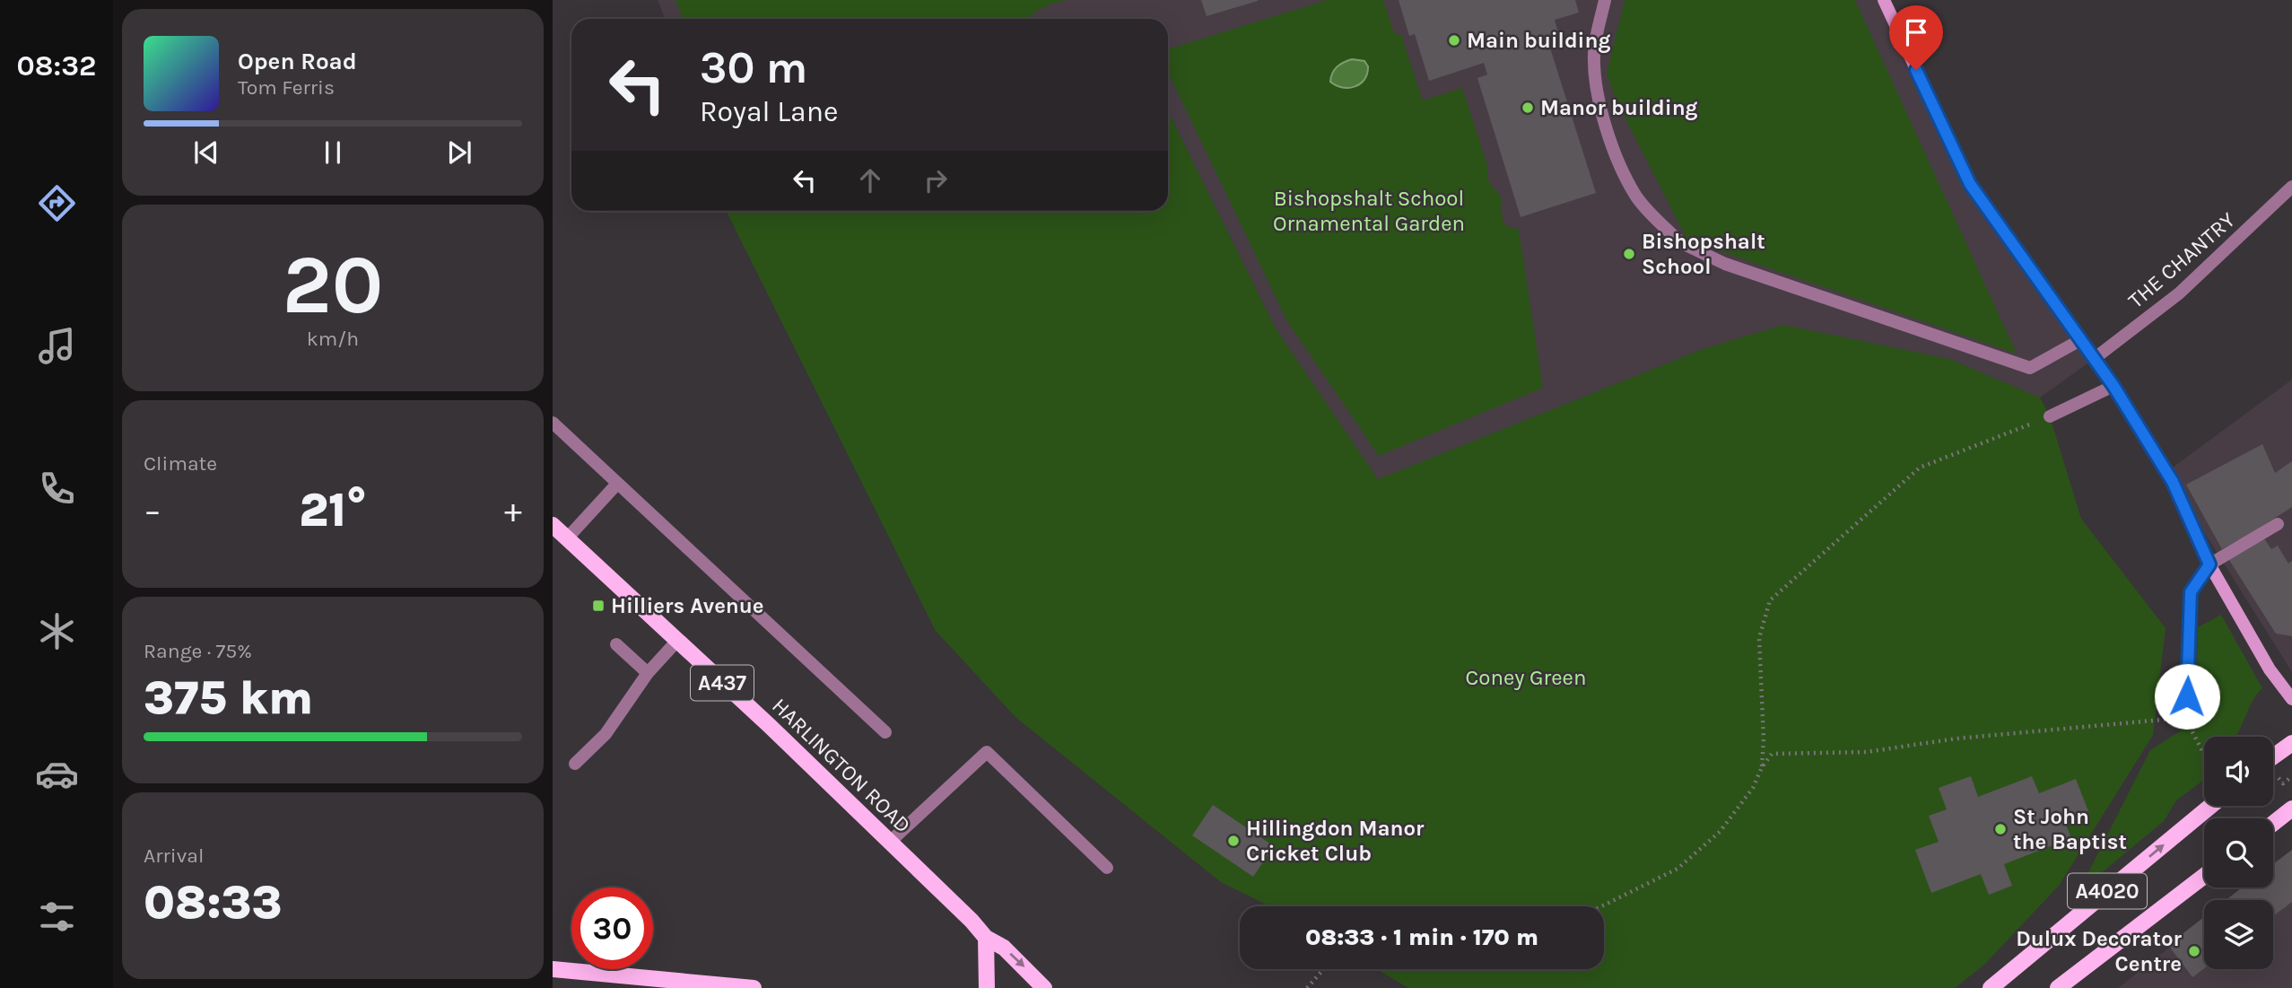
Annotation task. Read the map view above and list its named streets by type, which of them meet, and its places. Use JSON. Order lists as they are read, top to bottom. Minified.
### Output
{"streets":{"main road":["A437","HARLINGTON ROAD","A4020"],"street":["THE CHANTRY"]},"parks":["Bishopshalt School Ornamental Garden","Coney Green"],"places":{"other":["Main building","Manor building","Bishopshalt School","St John the Baptist","Hillingdon Manor Cricket Club","Dulux Decorator Centre"],"transit":["Hilliers Avenue"]},"page":{"tabs":"08:32","turn":["30 m","Royal Lane"],"song":["Open Road","Tom Ferris"],"tile":[["20","km/h"],"Climate",["Range · 75%","375 km"],["Arrival","08:33"]],"heat":["−","21°","+"],"limit":"30","trip":"08:33 · 1 min · 170 m"}}
